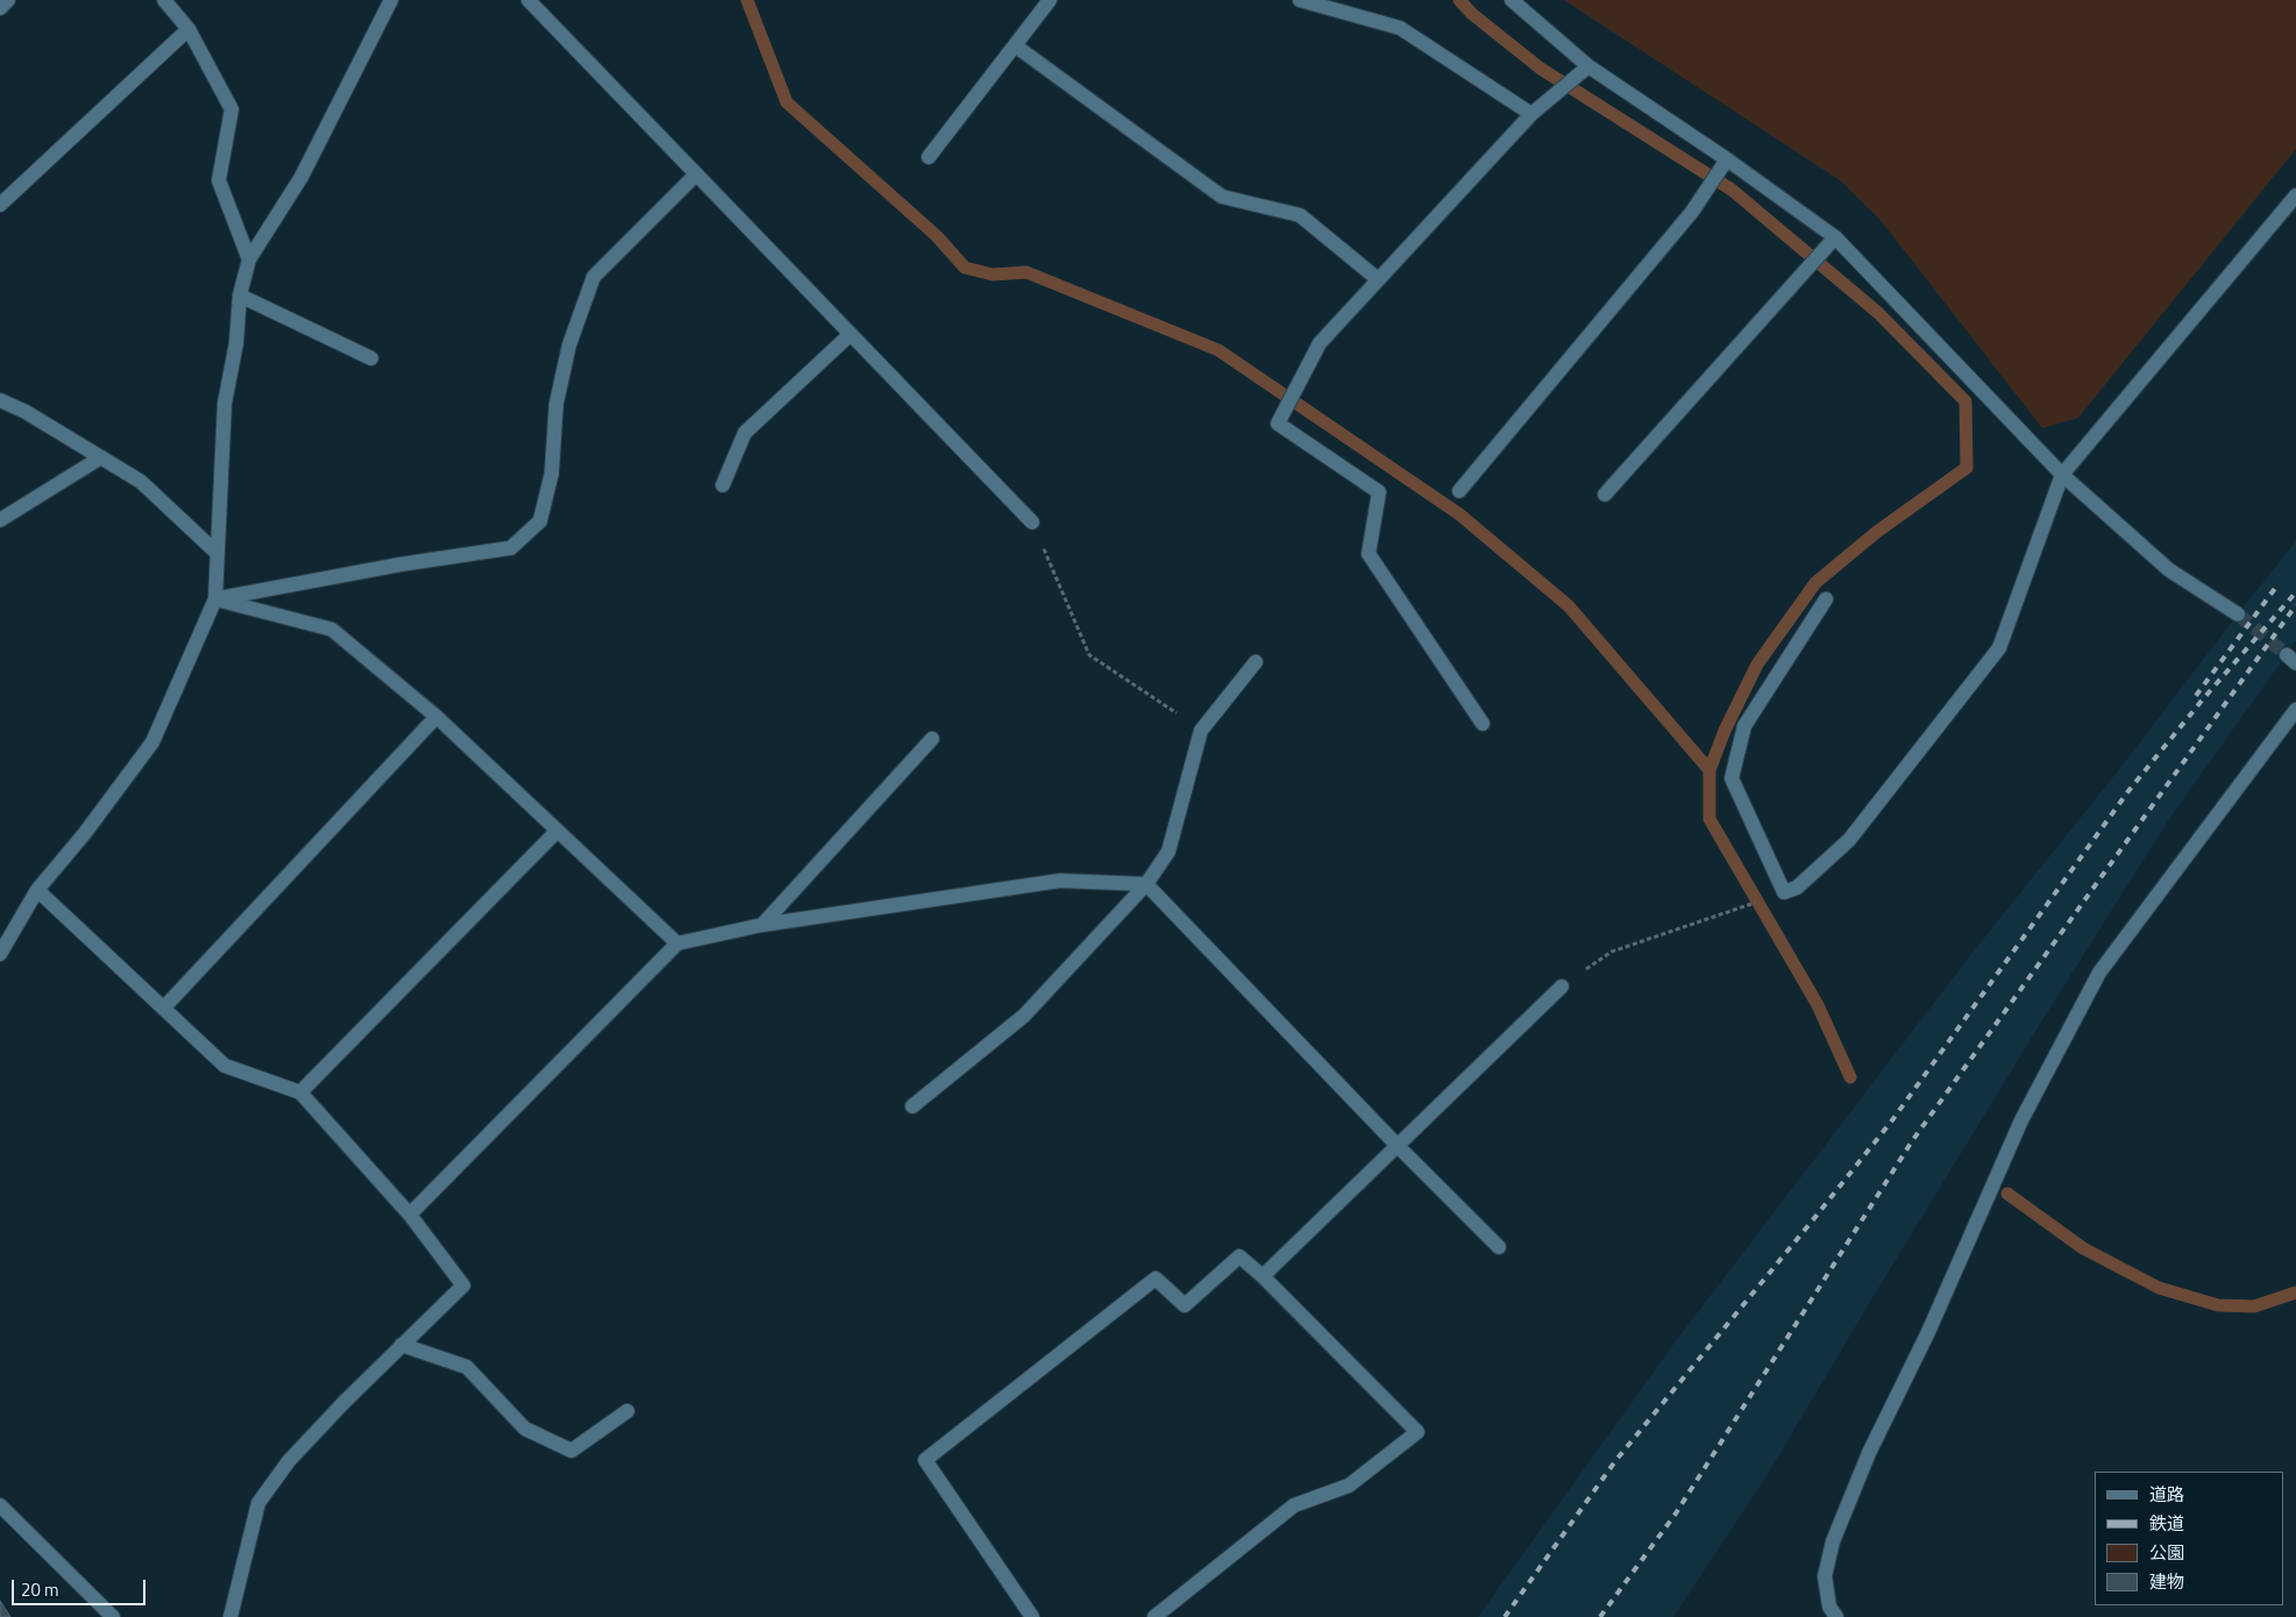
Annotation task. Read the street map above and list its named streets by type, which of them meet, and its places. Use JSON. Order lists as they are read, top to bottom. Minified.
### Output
{"legend":["道路","鉄道","公園","建物"],"scale_bar":"20 m"}
